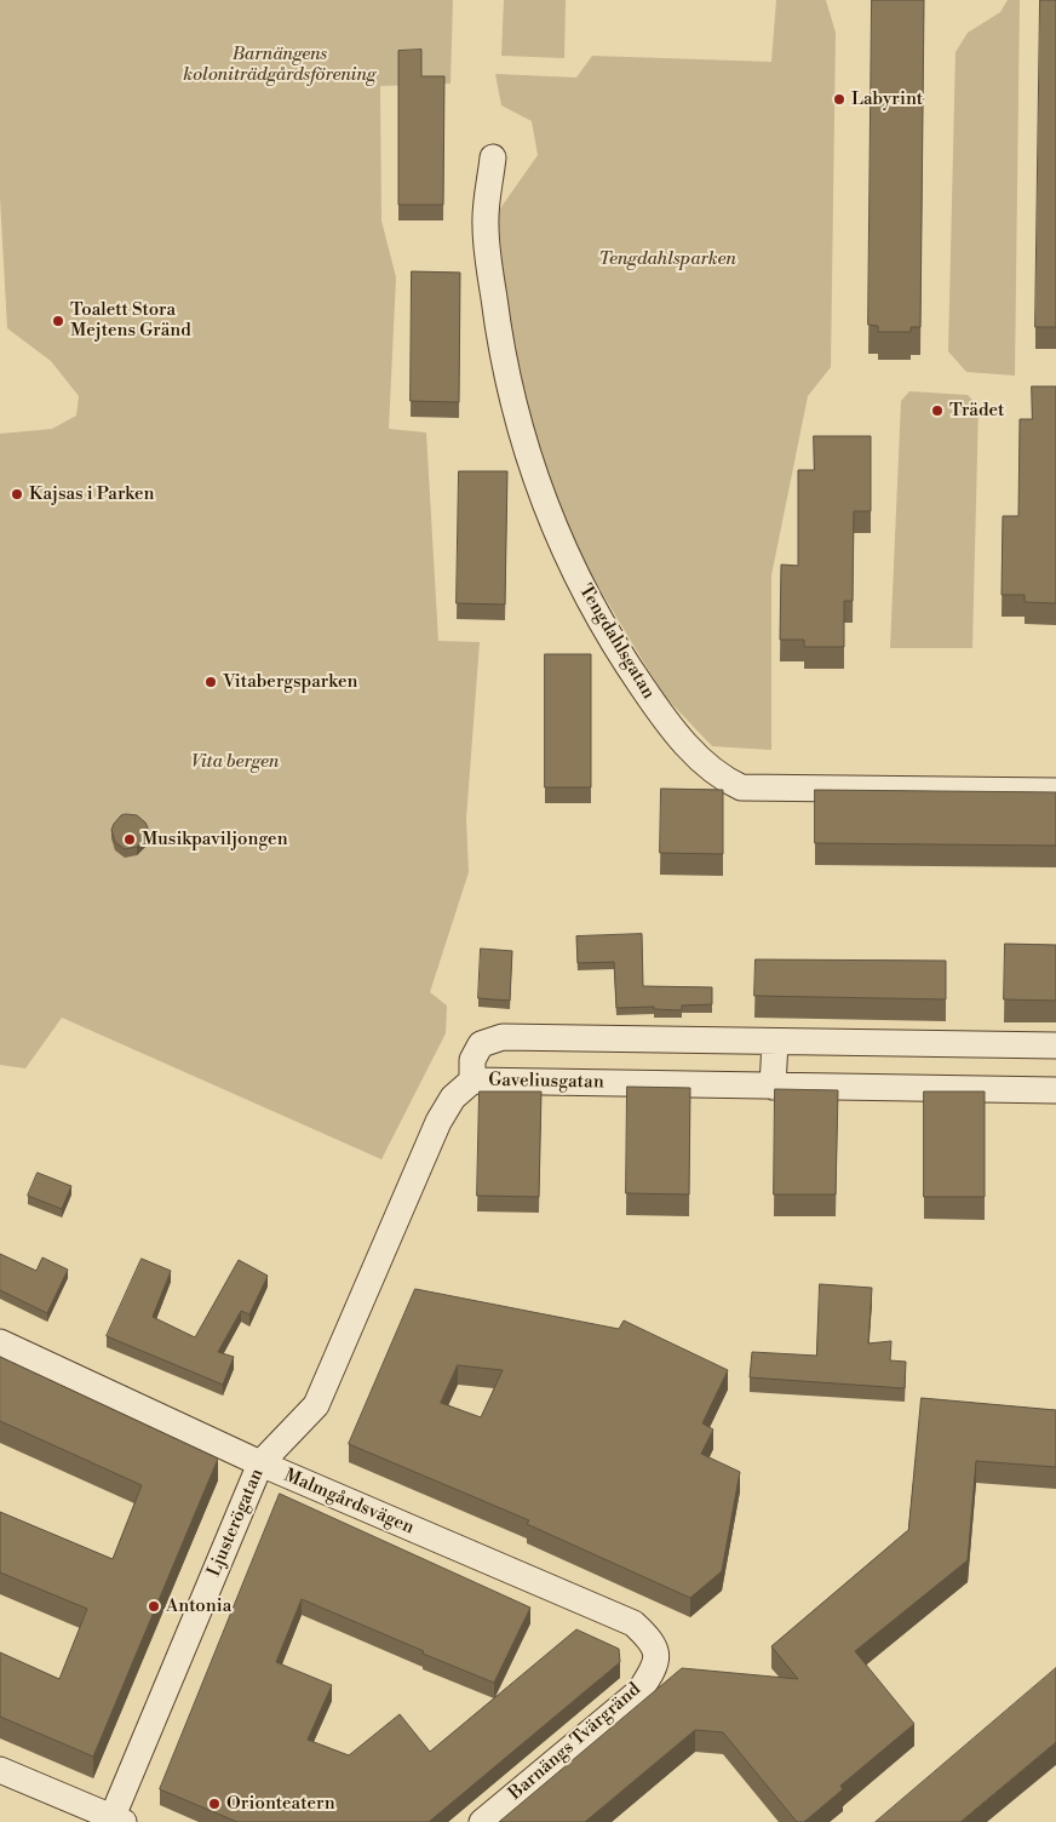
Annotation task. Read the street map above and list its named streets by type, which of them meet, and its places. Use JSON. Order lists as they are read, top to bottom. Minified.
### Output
{"streets":{"street":["Tengdahlsgatan","Gaveliusgatan","Malmgårdsvägen","Ljusterögatan","Barnängs Tvärgränd"]},"crossings":[["Gaveliusgatan","Ljusterögatan"],["Malmgårdsvägen","Ljusterögatan"],["Malmgårdsvägen","Barnängs Tvärgränd"]],"parks":["Barnängens koloniträdgårdsförening","Tengdahlsparken","Vita bergen"],"places":["Labyrint","Toalett Stora Mejtens Gränd","Trädet","Kajsas i Parken","Vitabergsparken","Musikpaviljongen","Antonia","Orionteatern"]}
